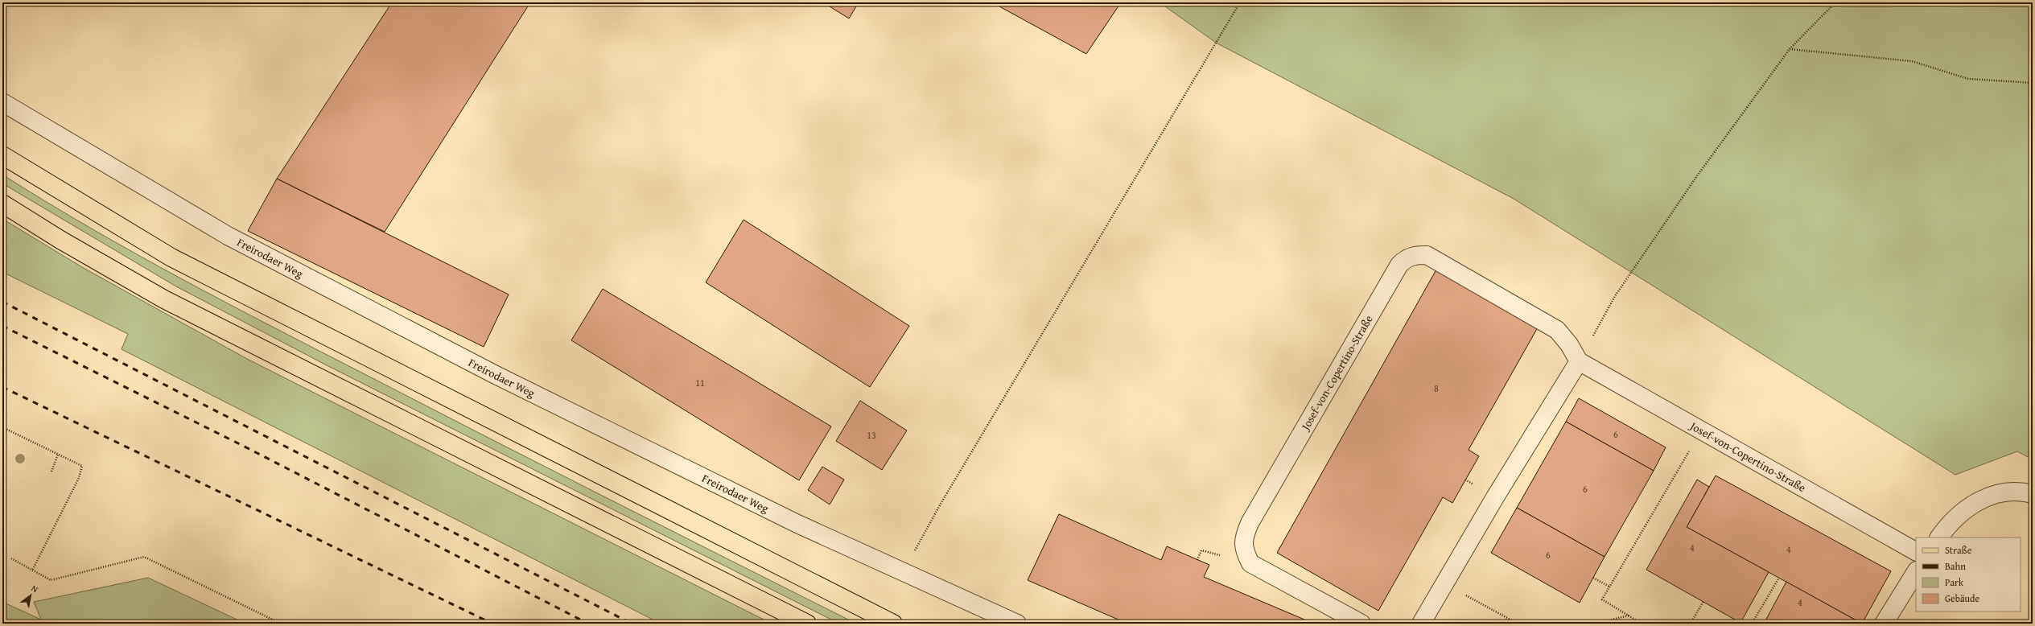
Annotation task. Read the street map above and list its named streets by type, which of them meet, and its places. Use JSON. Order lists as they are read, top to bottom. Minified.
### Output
{"streets":{"street":["Freirodaer Weg","Josef-von-Copertino-Straße"]},"house_numbers":["11","8","6","13","6","4","4","6","4"],"legend":["Straße","Bahn","Park","Gebäude"],"north":"top right"}
